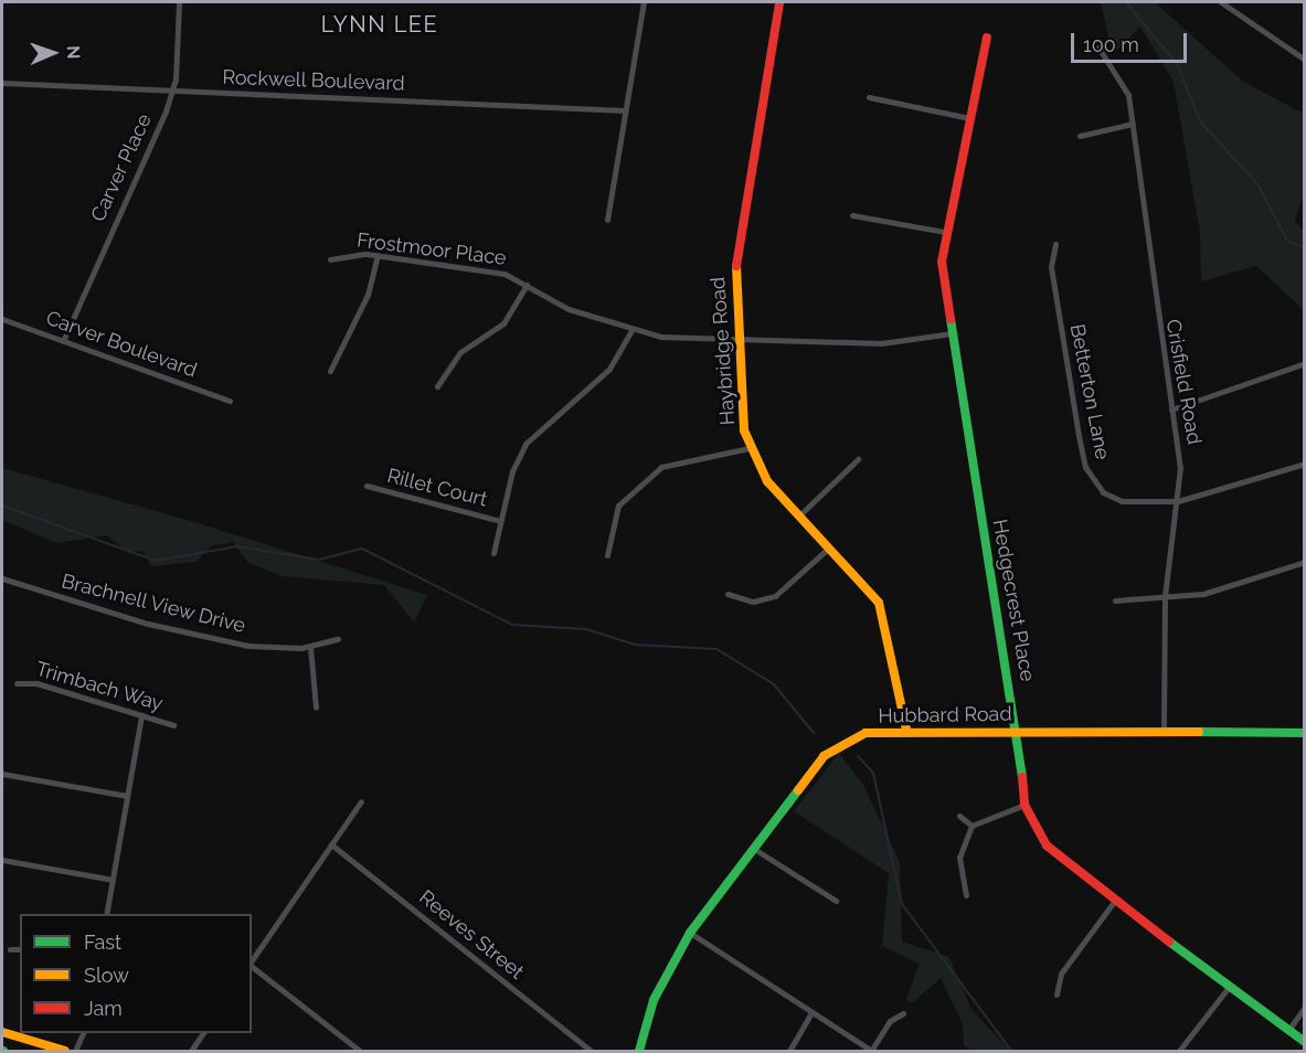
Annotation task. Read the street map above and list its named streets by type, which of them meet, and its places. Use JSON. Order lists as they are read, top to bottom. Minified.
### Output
{"streets":{"street":["Rockwell Boulevard","Carver Place","Frostmoor Place","Carver Boulevard","Haybridge Road","Crisfield Road","Betterton Lane","Rillet Court","Hedgecrest Place","Brachnell View Drive","Trimbach Way","Hubbard Road","Reeves Street"]},"crossings":[["Rockwell Boulevard","Carver Place"],["Carver Place","Carver Boulevard"],["Frostmoor Place","Haybridge Road"],["Frostmoor Place","Hedgecrest Place"],["Haybridge Road","Hubbard Road"],["Crisfield Road","Betterton Lane"],["Crisfield Road","Hubbard Road"],["Hedgecrest Place","Hubbard Road"]],"districts":["LYNN LEE"],"legend":["Fast","Slow","Jam"],"scale_bar":"100 m","north":"right"}
